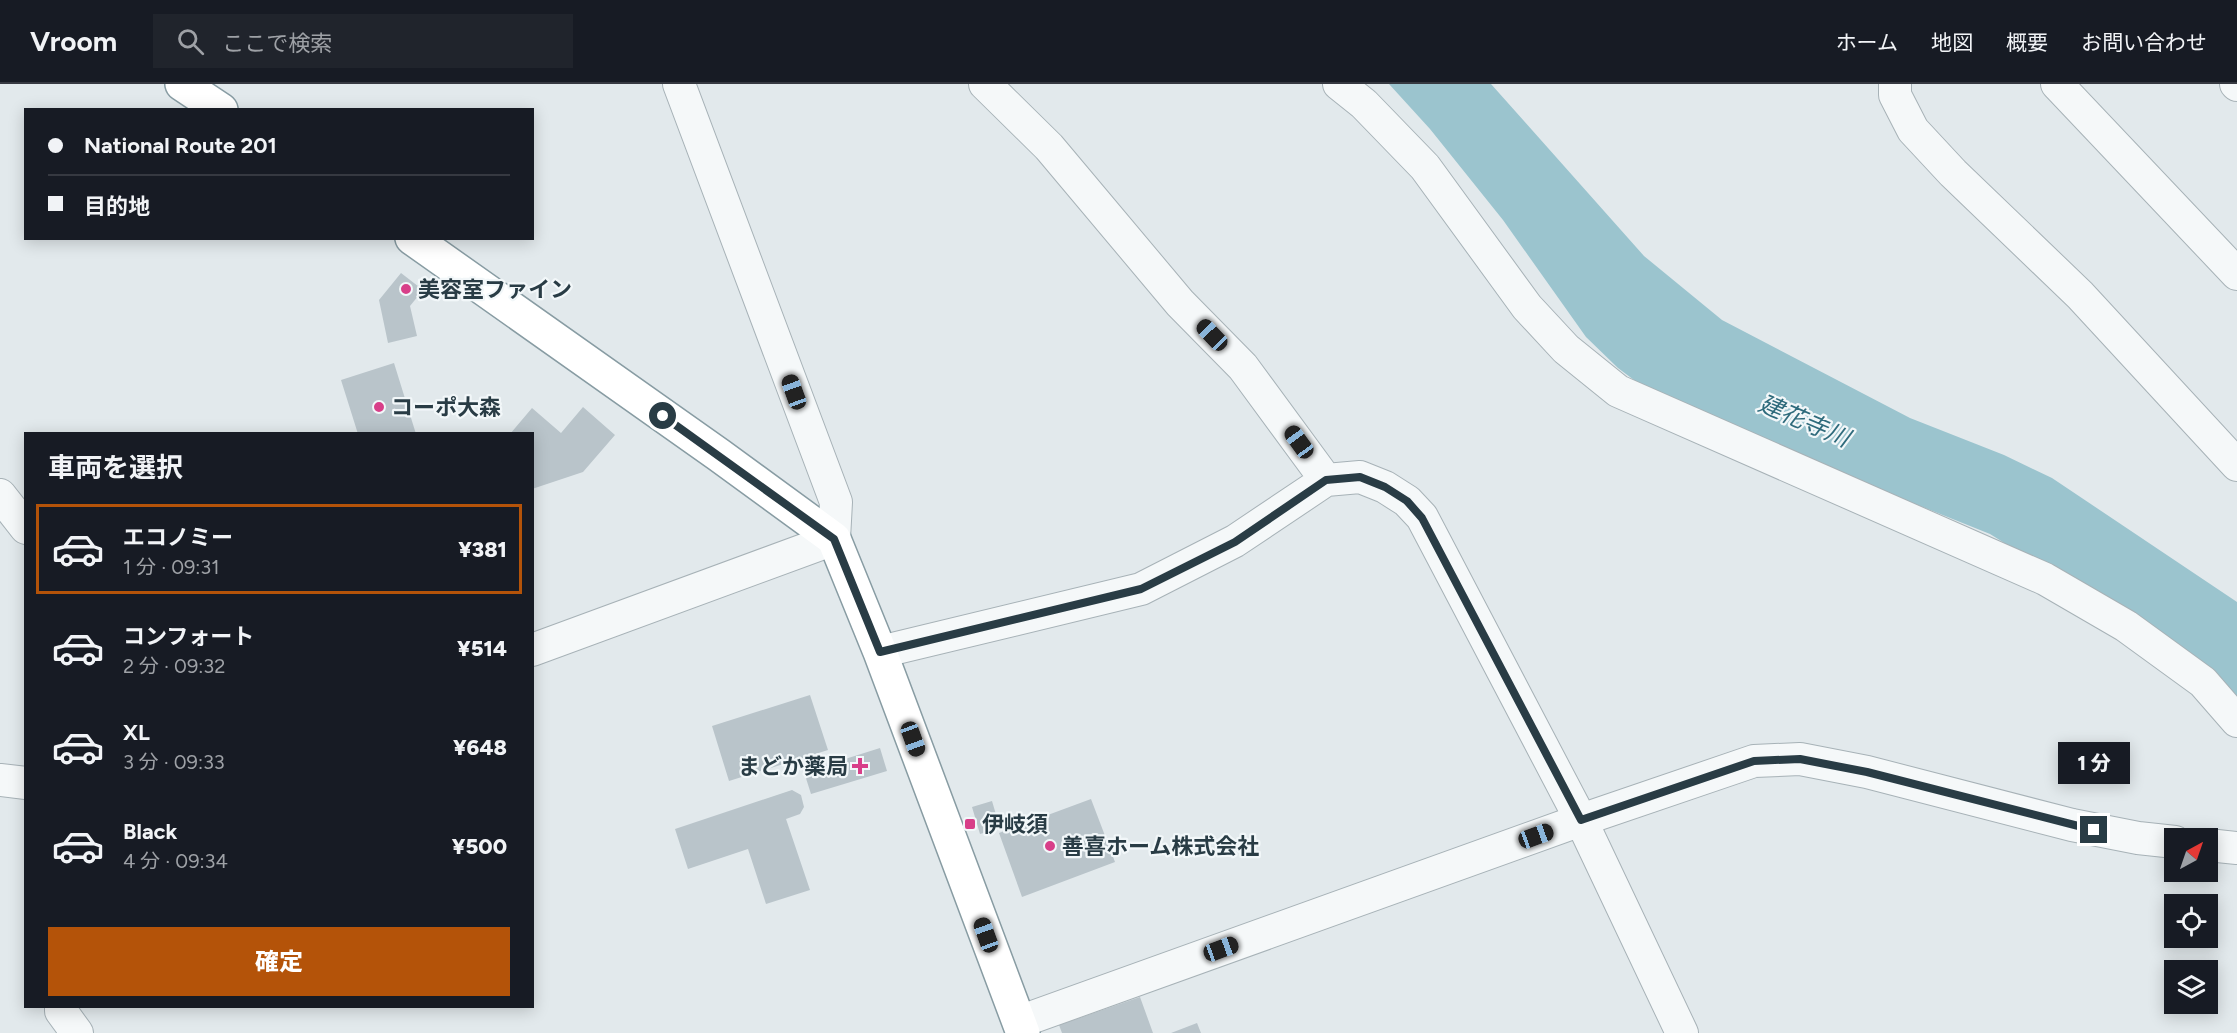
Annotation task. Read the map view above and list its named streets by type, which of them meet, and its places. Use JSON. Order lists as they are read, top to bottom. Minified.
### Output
{"water":["建花寺川"],"places":{"other":["美容室ファイン","コーポ大森","善喜ホーム株式会社"],"health":["まどか薬局"],"transit":["伊岐須"]},"north":"top right","page":{"header":"Vroom","search":"ここで検索","nav":["ホーム","地図","概要","お問い合わせ"],"banner":["National Route 201","目的地"],"heading":"車両を選択","list":[{"name":"エコノミー","note":"1 分 · 09:31","value":"¥381"},{"name":"コンフォート","note":"2 分 · 09:32","value":"¥514"},{"name":"XL","note":"3 分 · 09:33","value":"¥648"},{"name":"Black","note":"4 分 · 09:34","value":"¥500"}],"bubble":"1 分","buttons":"確定"}}
